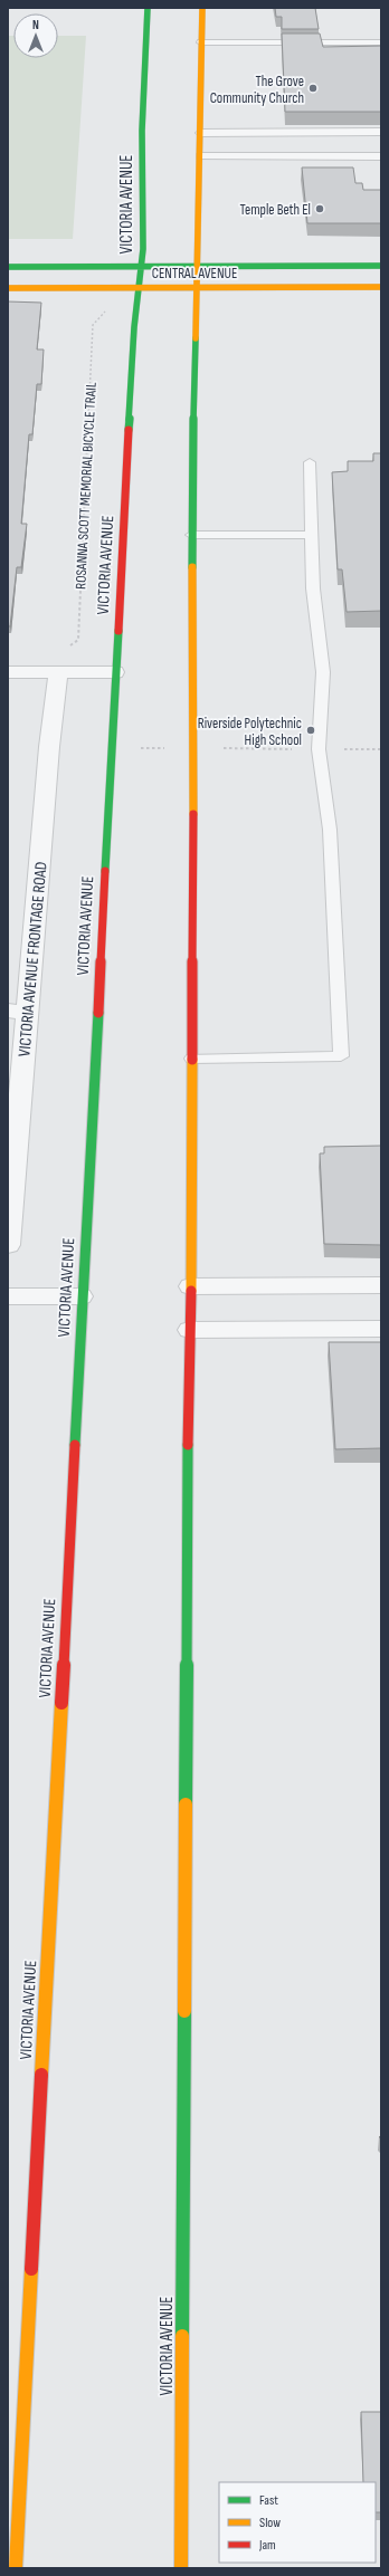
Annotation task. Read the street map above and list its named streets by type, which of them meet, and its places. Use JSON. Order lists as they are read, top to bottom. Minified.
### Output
{"streets":{"main road":["VICTORIA AVENUE","CENTRAL AVENUE"],"street":["VICTORIA AVENUE FRONTAGE ROAD"],"path":["ROSANNA SCOTT MEMORIAL BICYCLE TRAIL"]},"crossings":[["VICTORIA AVENUE","CENTRAL AVENUE"],["ROSANNA SCOTT MEMORIAL BICYCLE TRAIL","VICTORIA AVENUE FRONTAGE ROAD"]],"places":["The Grove Community Church","Temple Beth El","Riverside Polytechnic High School"],"legend":["Fast","Slow","Jam"],"north":"top"}
